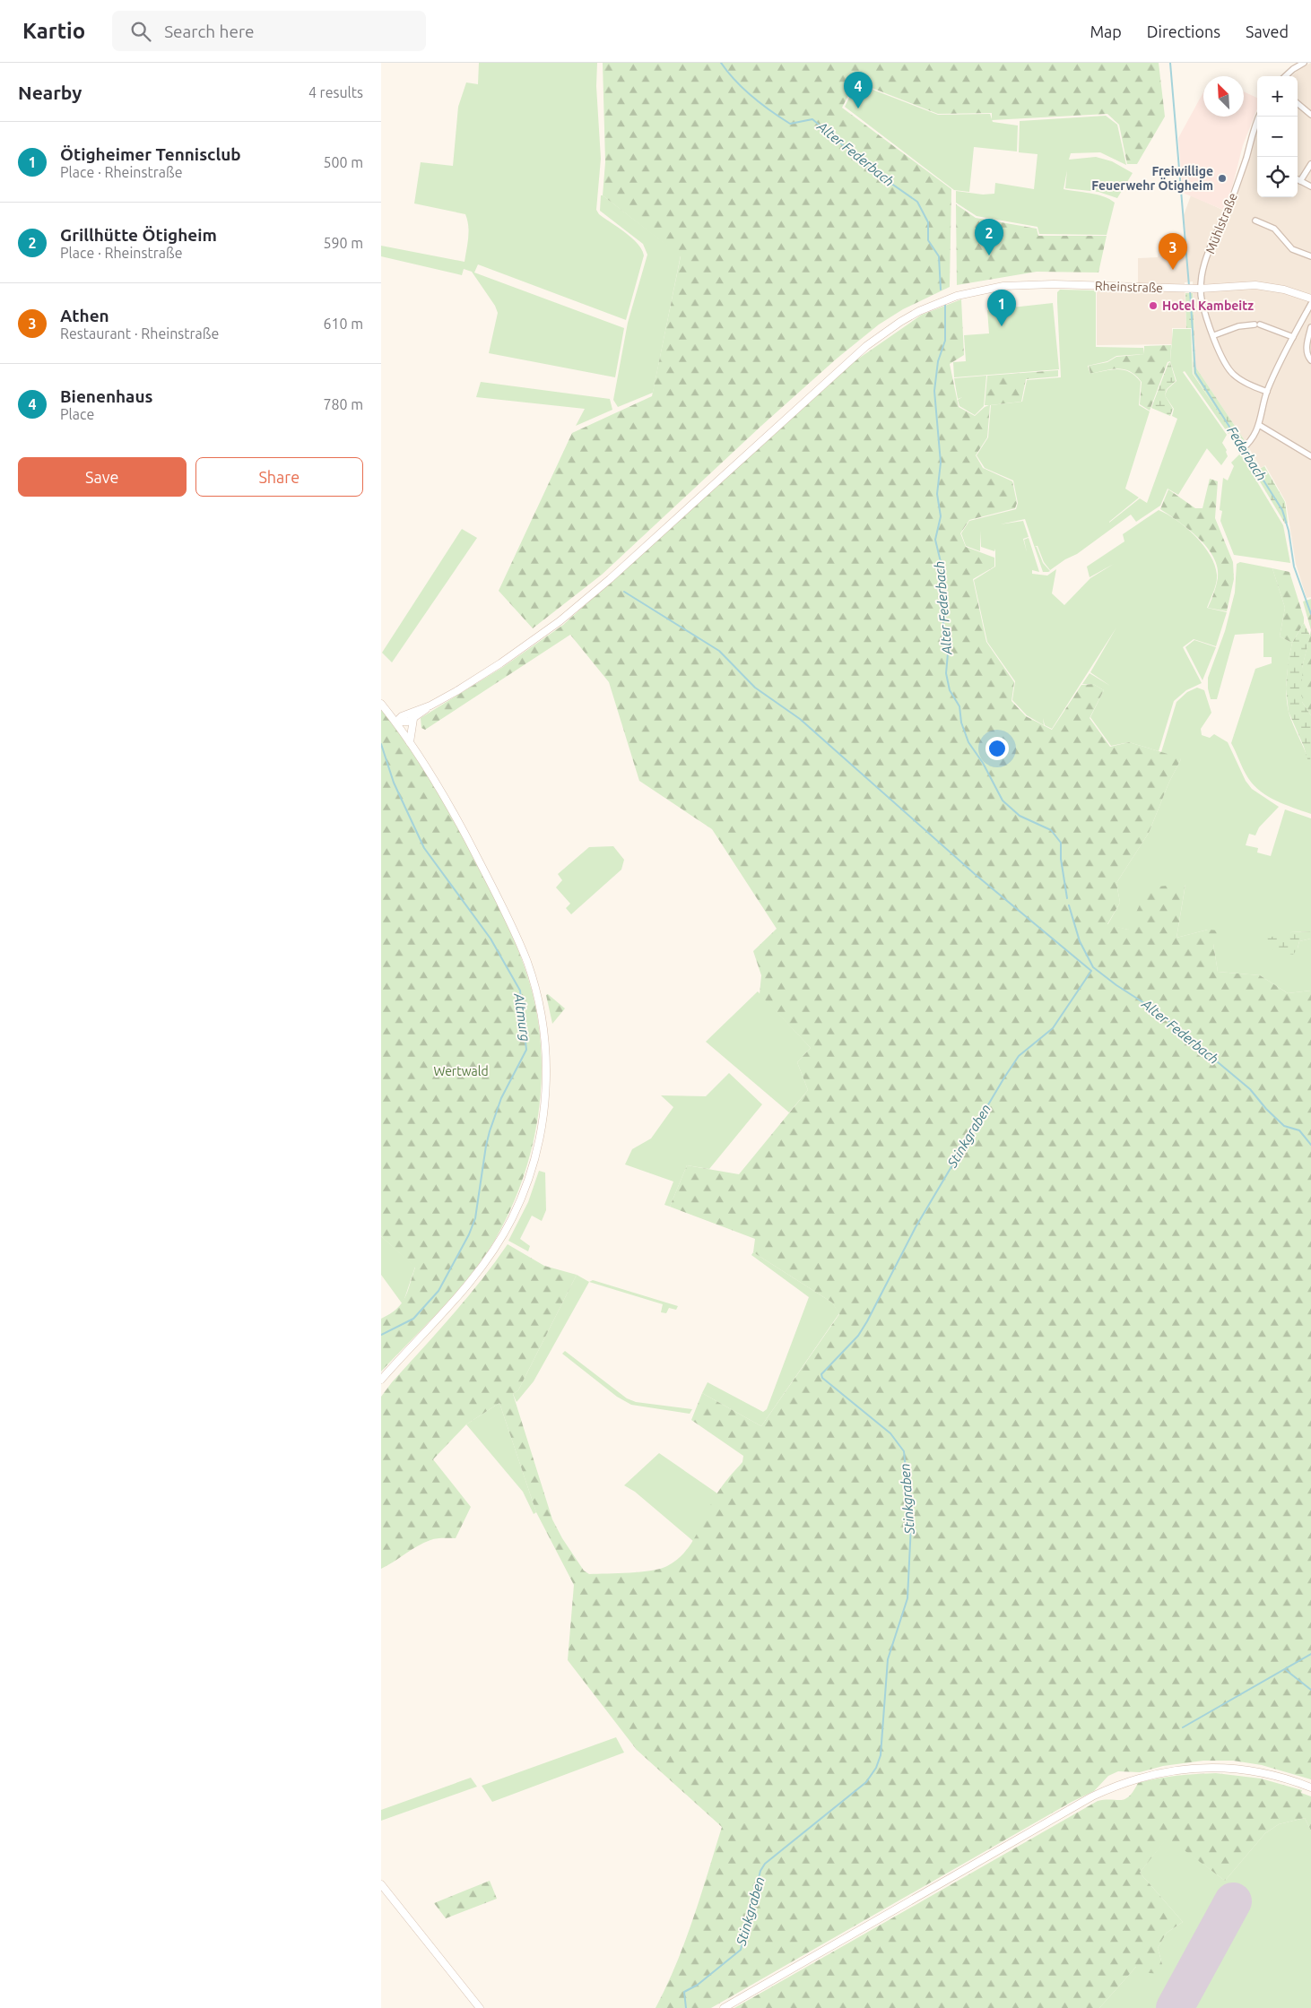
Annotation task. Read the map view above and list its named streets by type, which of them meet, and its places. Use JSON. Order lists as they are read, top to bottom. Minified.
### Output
{"streets":{"street":["Mühlstraße","Rheinstraße"]},"crossings":[["Mühlstraße","Rheinstraße"]],"water":["Alter Federbach","Federbach","Altmurg","Stinkgraben"],"parks":["Wertwald"],"places":["Freiwillige Feuerwehr Ötigheim","Hotel Kambeitz"],"north":"top left","page":{"header":"Kartio","search":"Search here","nav":["Map","Directions","Saved"],"heading":["Nearby","4 results"],"pins":["4","2","3","1"],"map_buttons":["+","−"],"list":[{"mark":"1","name":"Ötigheimer Tennisclub","note":"Place · Rheinstraße","value":"500 m"},{"mark":"2","name":"Grillhütte Ötigheim","note":"Place · Rheinstraße","value":"590 m"},{"mark":"3","name":"Athen","note":"Restaurant · Rheinstraße","value":"610 m"},{"mark":"4","name":"Bienenhaus","note":"Place","value":"780 m"}],"buttons":["Save","Share"]}}
